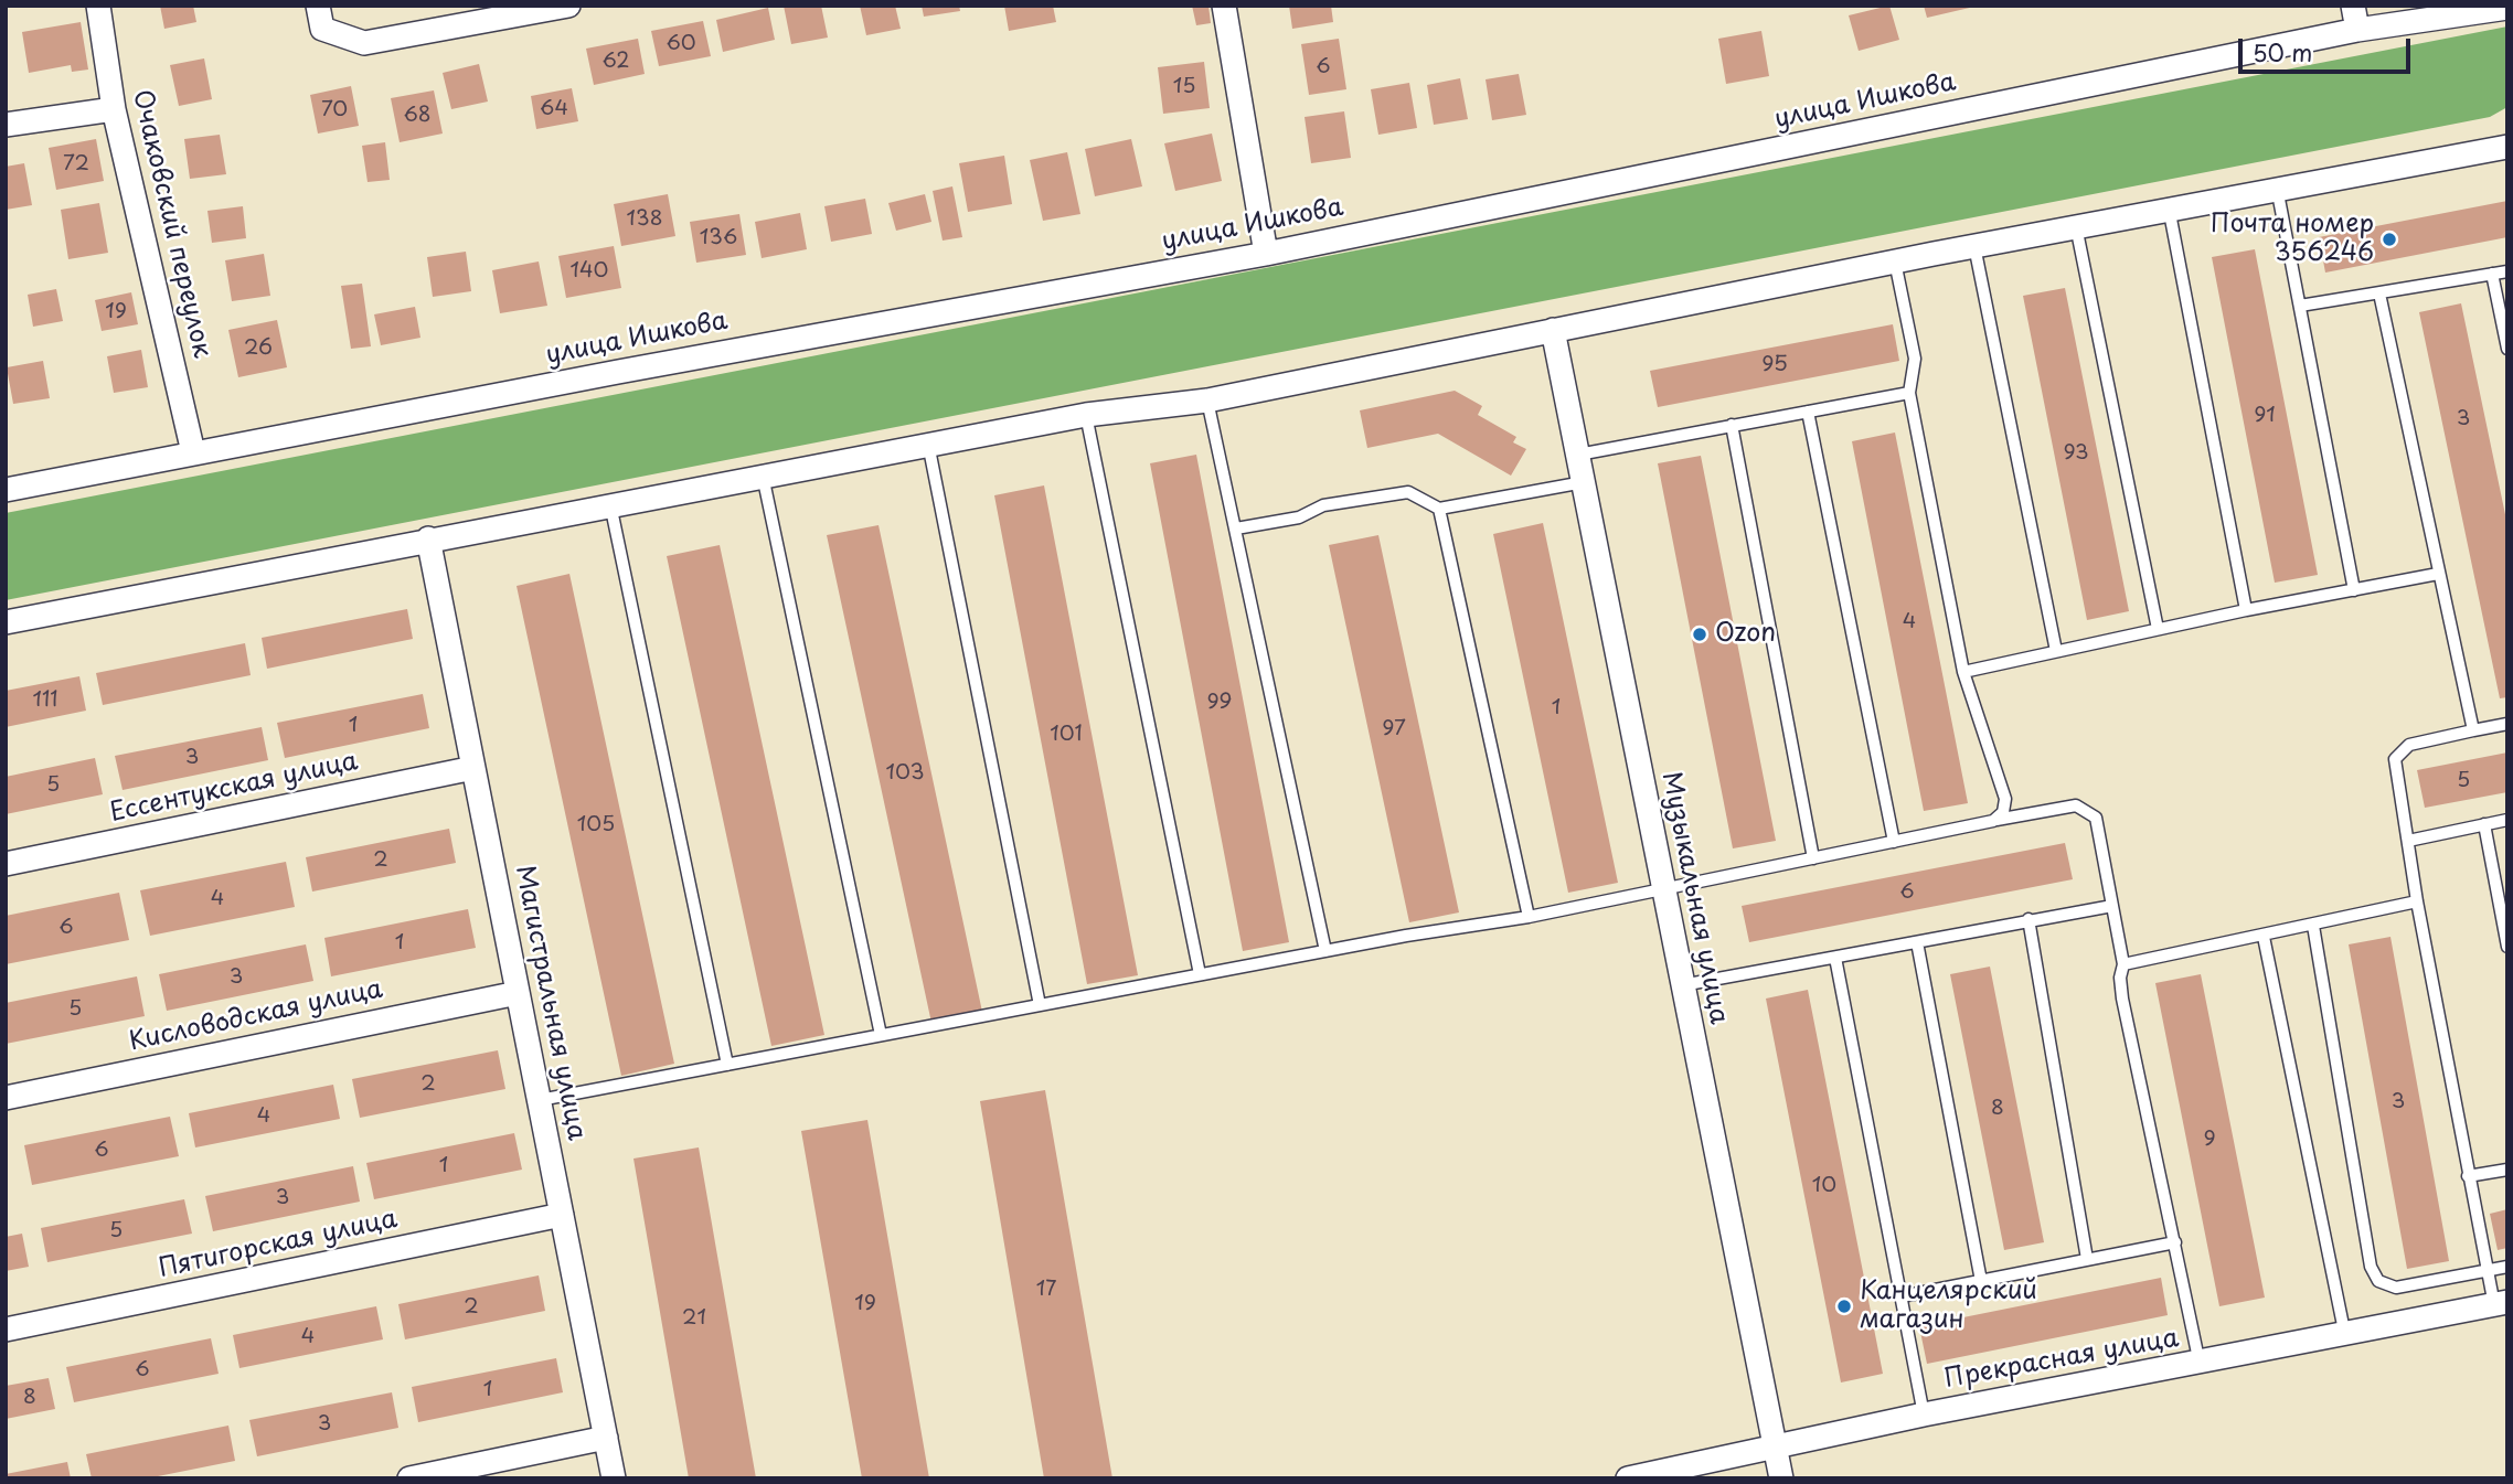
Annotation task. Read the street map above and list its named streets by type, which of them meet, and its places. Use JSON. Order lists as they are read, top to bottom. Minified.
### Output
{"streets":{"street":["улица Ишкова","Очаковский переулок","Ессентукская улица","Музыкальная улица","Магистральная улица","Кисловодская улица","Пятигорская улица","Прекрасная улица"]},"crossings":[["улица Ишкова","Очаковский переулок"],["Ессентукская улица","Магистральная улица"],["Музыкальная улица","Прекрасная улица"],["Магистральная улица","Кисловодская улица"],["Магистральная улица","Пятигорская улица"]],"places":["Почта номер 356246","Ozon","Канцелярский магазин"],"house_numbers":["60","62","6","15","64","70","68","72","138","136","140","19","26","95","91","3","93","4","111","99","1","1","97","101","3","103","5","5","105","2","6","4","6","1","3","5","2","3","8","4","9","6","1","10","3","5","17","19","2","21","4","6","1","8","3"],"scale_bar":"50 m"}
